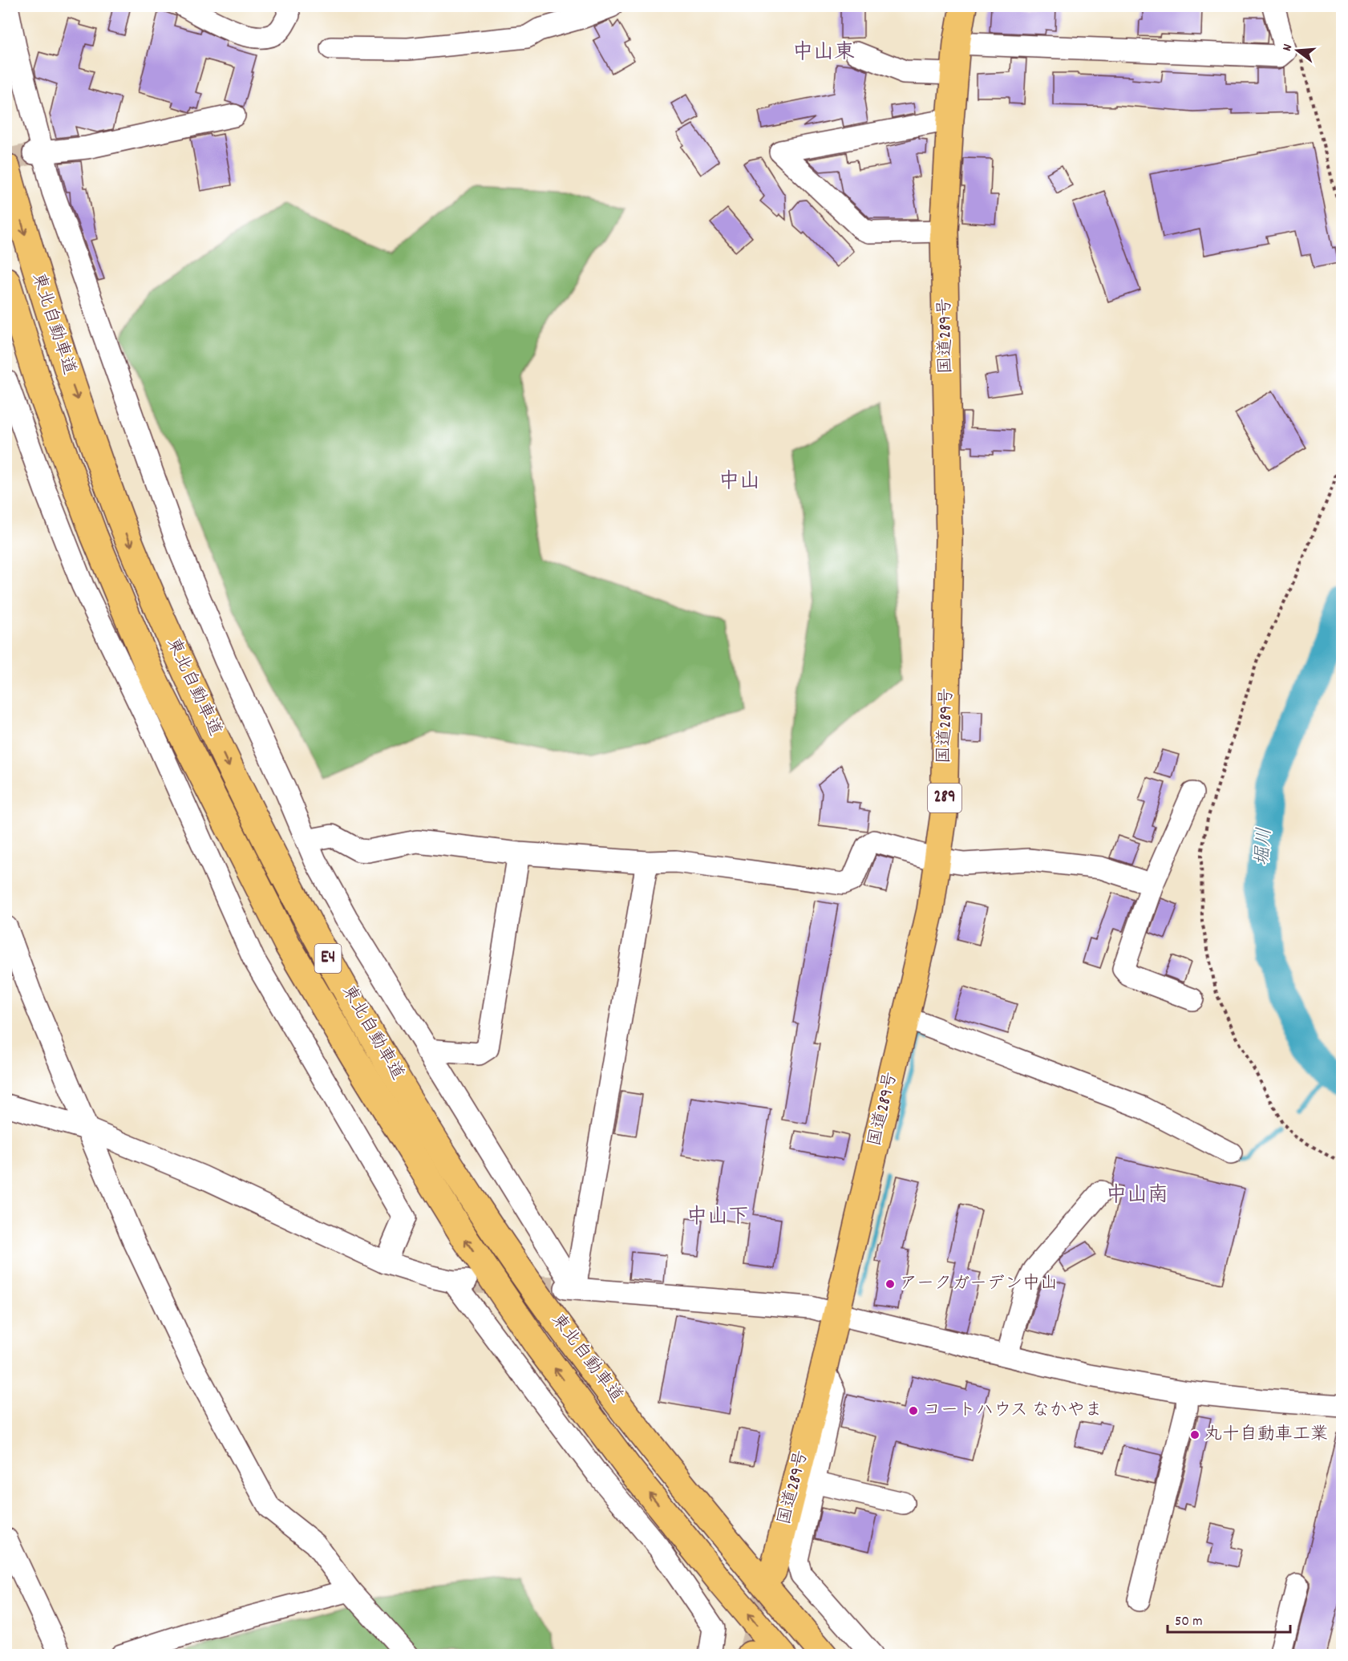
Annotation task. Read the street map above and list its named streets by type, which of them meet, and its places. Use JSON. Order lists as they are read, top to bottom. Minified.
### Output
{"streets":{"highway":["東北自動車道","国道289号","289","E4"]},"districts":["中山東","中山","中山南","中山下"],"water":["堀川"],"places":["アークガーデン中山","コートハウス なかやま","丸十自動車工業"],"scale_bar":"50 m","north":"left"}
